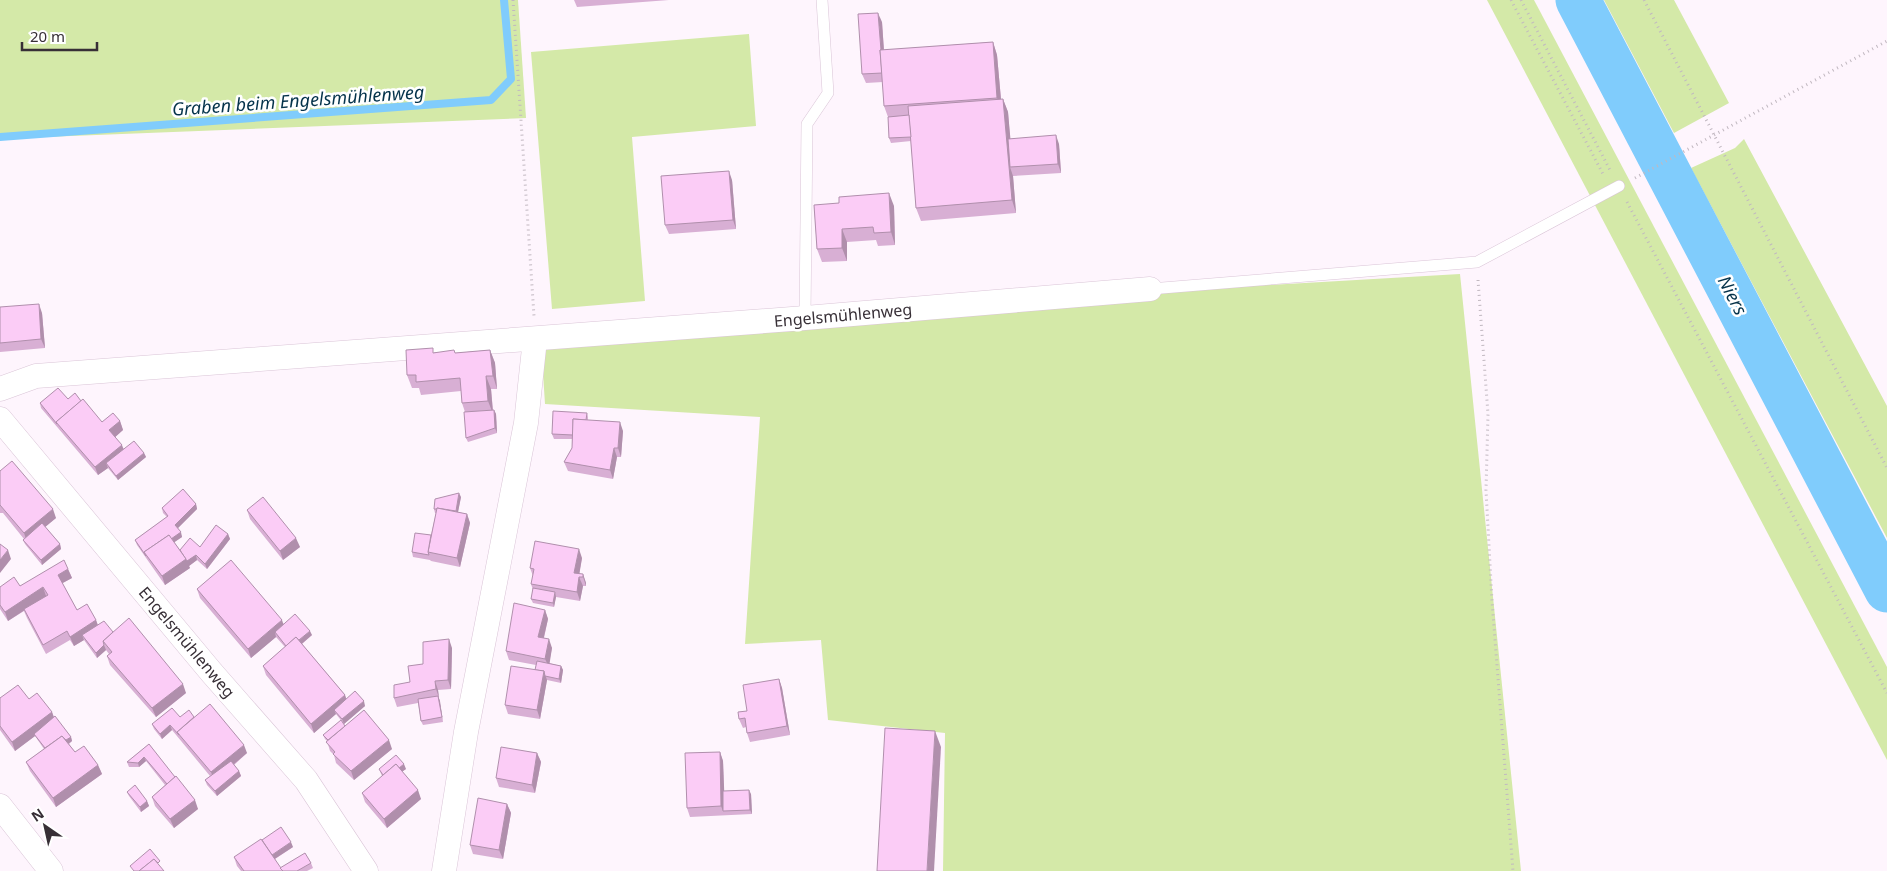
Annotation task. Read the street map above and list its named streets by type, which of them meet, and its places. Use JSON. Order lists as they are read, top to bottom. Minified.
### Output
{"streets":{"street":["Engelsmühlenweg"]},"water":["Graben beim Engelsmühlenweg","Niers"],"scale_bar":"20 m","north":"top left"}
